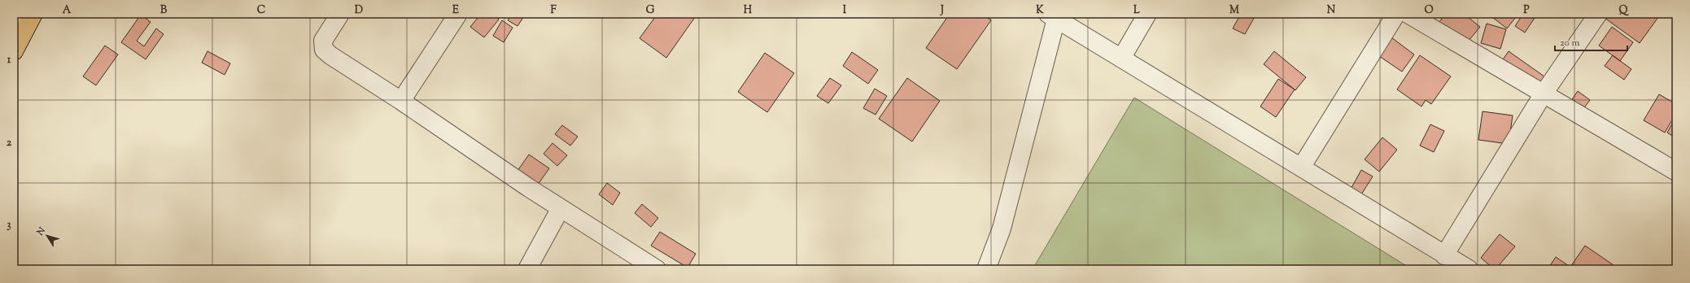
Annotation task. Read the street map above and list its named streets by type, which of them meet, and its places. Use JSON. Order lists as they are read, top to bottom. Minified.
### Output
{"scale_bar":"20 m","north":"top left","grid":{"columns":["A","B","C","D","E","F","G","H","I","J","K","L","M","N","O","P","Q"],"rows":["1","2","3"]}}
